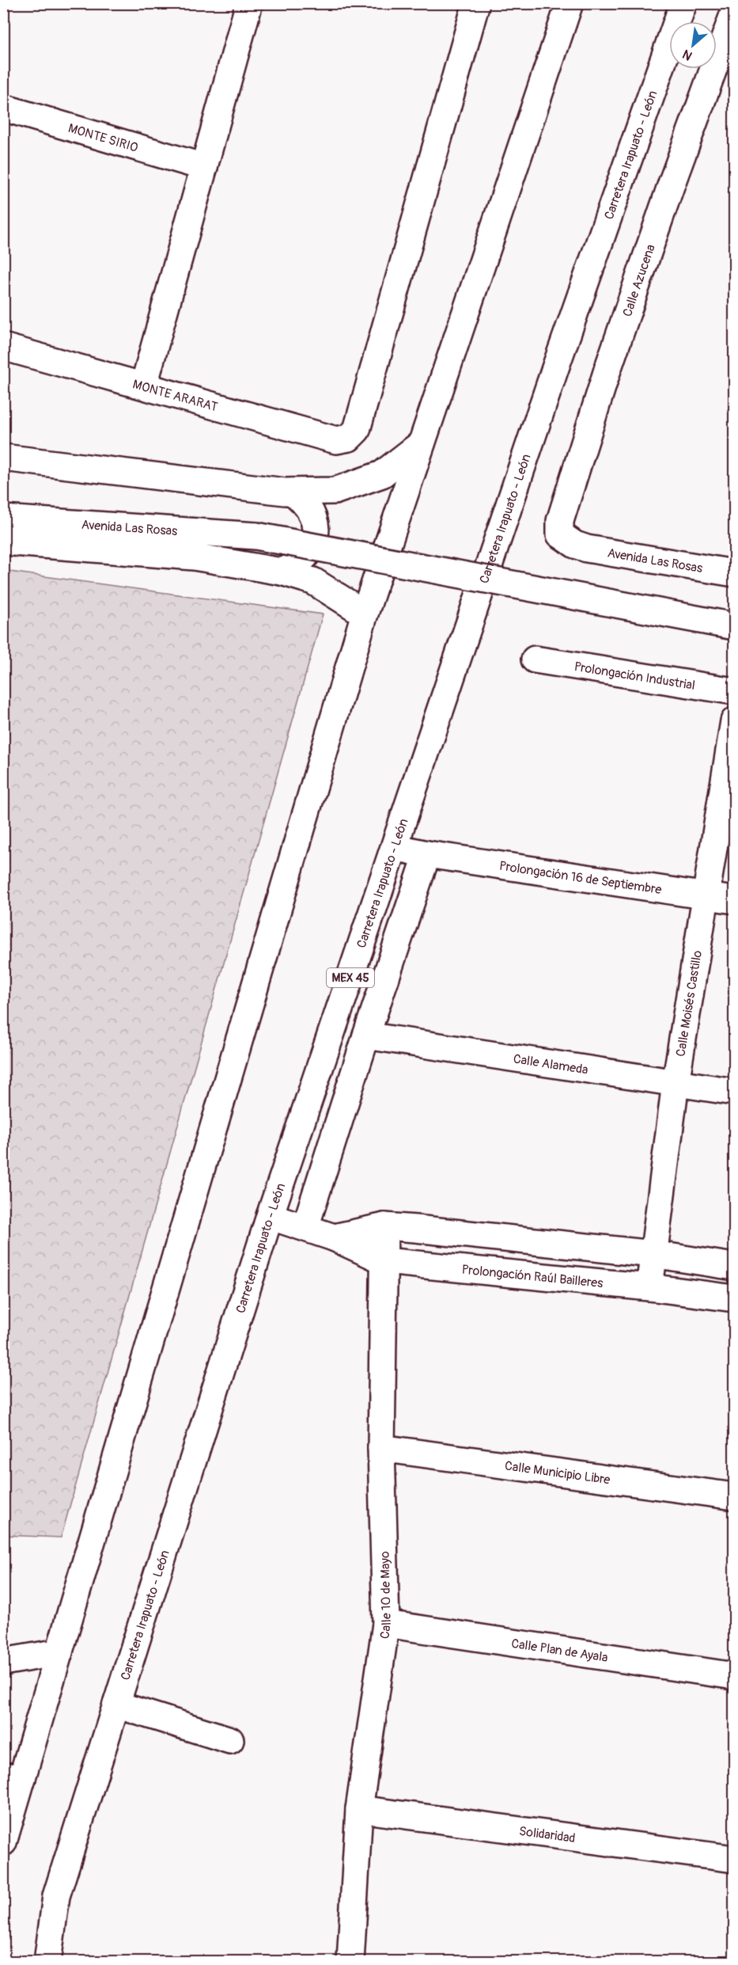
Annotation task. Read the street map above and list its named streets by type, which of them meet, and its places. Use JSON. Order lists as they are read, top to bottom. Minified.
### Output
{"streets":{"main road":["MONTE SIRIO","Carretera Irapuato - León","Calle Azucena","MONTE ARARAT","Avenida Las Rosas","Prolongación Industrial","Prolongación 16 de Septiembre","MEX 45","Calle Moisés Castillo","Calle Alameda","Prolongación Raúl Bailleres","Calle Municipio Libre","Calle 10 de Mayo","Calle Plan de Ayala","Solidaridad"]},"crossings":[["Carretera Irapuato - León","Prolongación 16 de Septiembre"],["Carretera Irapuato - León","Prolongación Raúl Bailleres"],["Calle Azucena","Avenida Las Rosas"],["Prolongación 16 de Septiembre","Calle Moisés Castillo"],["Calle Moisés Castillo","Calle Alameda"],["Calle Moisés Castillo","Prolongación Raúl Bailleres"],["Prolongación Raúl Bailleres","Calle 10 de Mayo"],["Calle Municipio Libre","Calle 10 de Mayo"],["Calle 10 de Mayo","Calle Plan de Ayala"],["Calle 10 de Mayo","Solidaridad"]],"north":"bottom left"}
